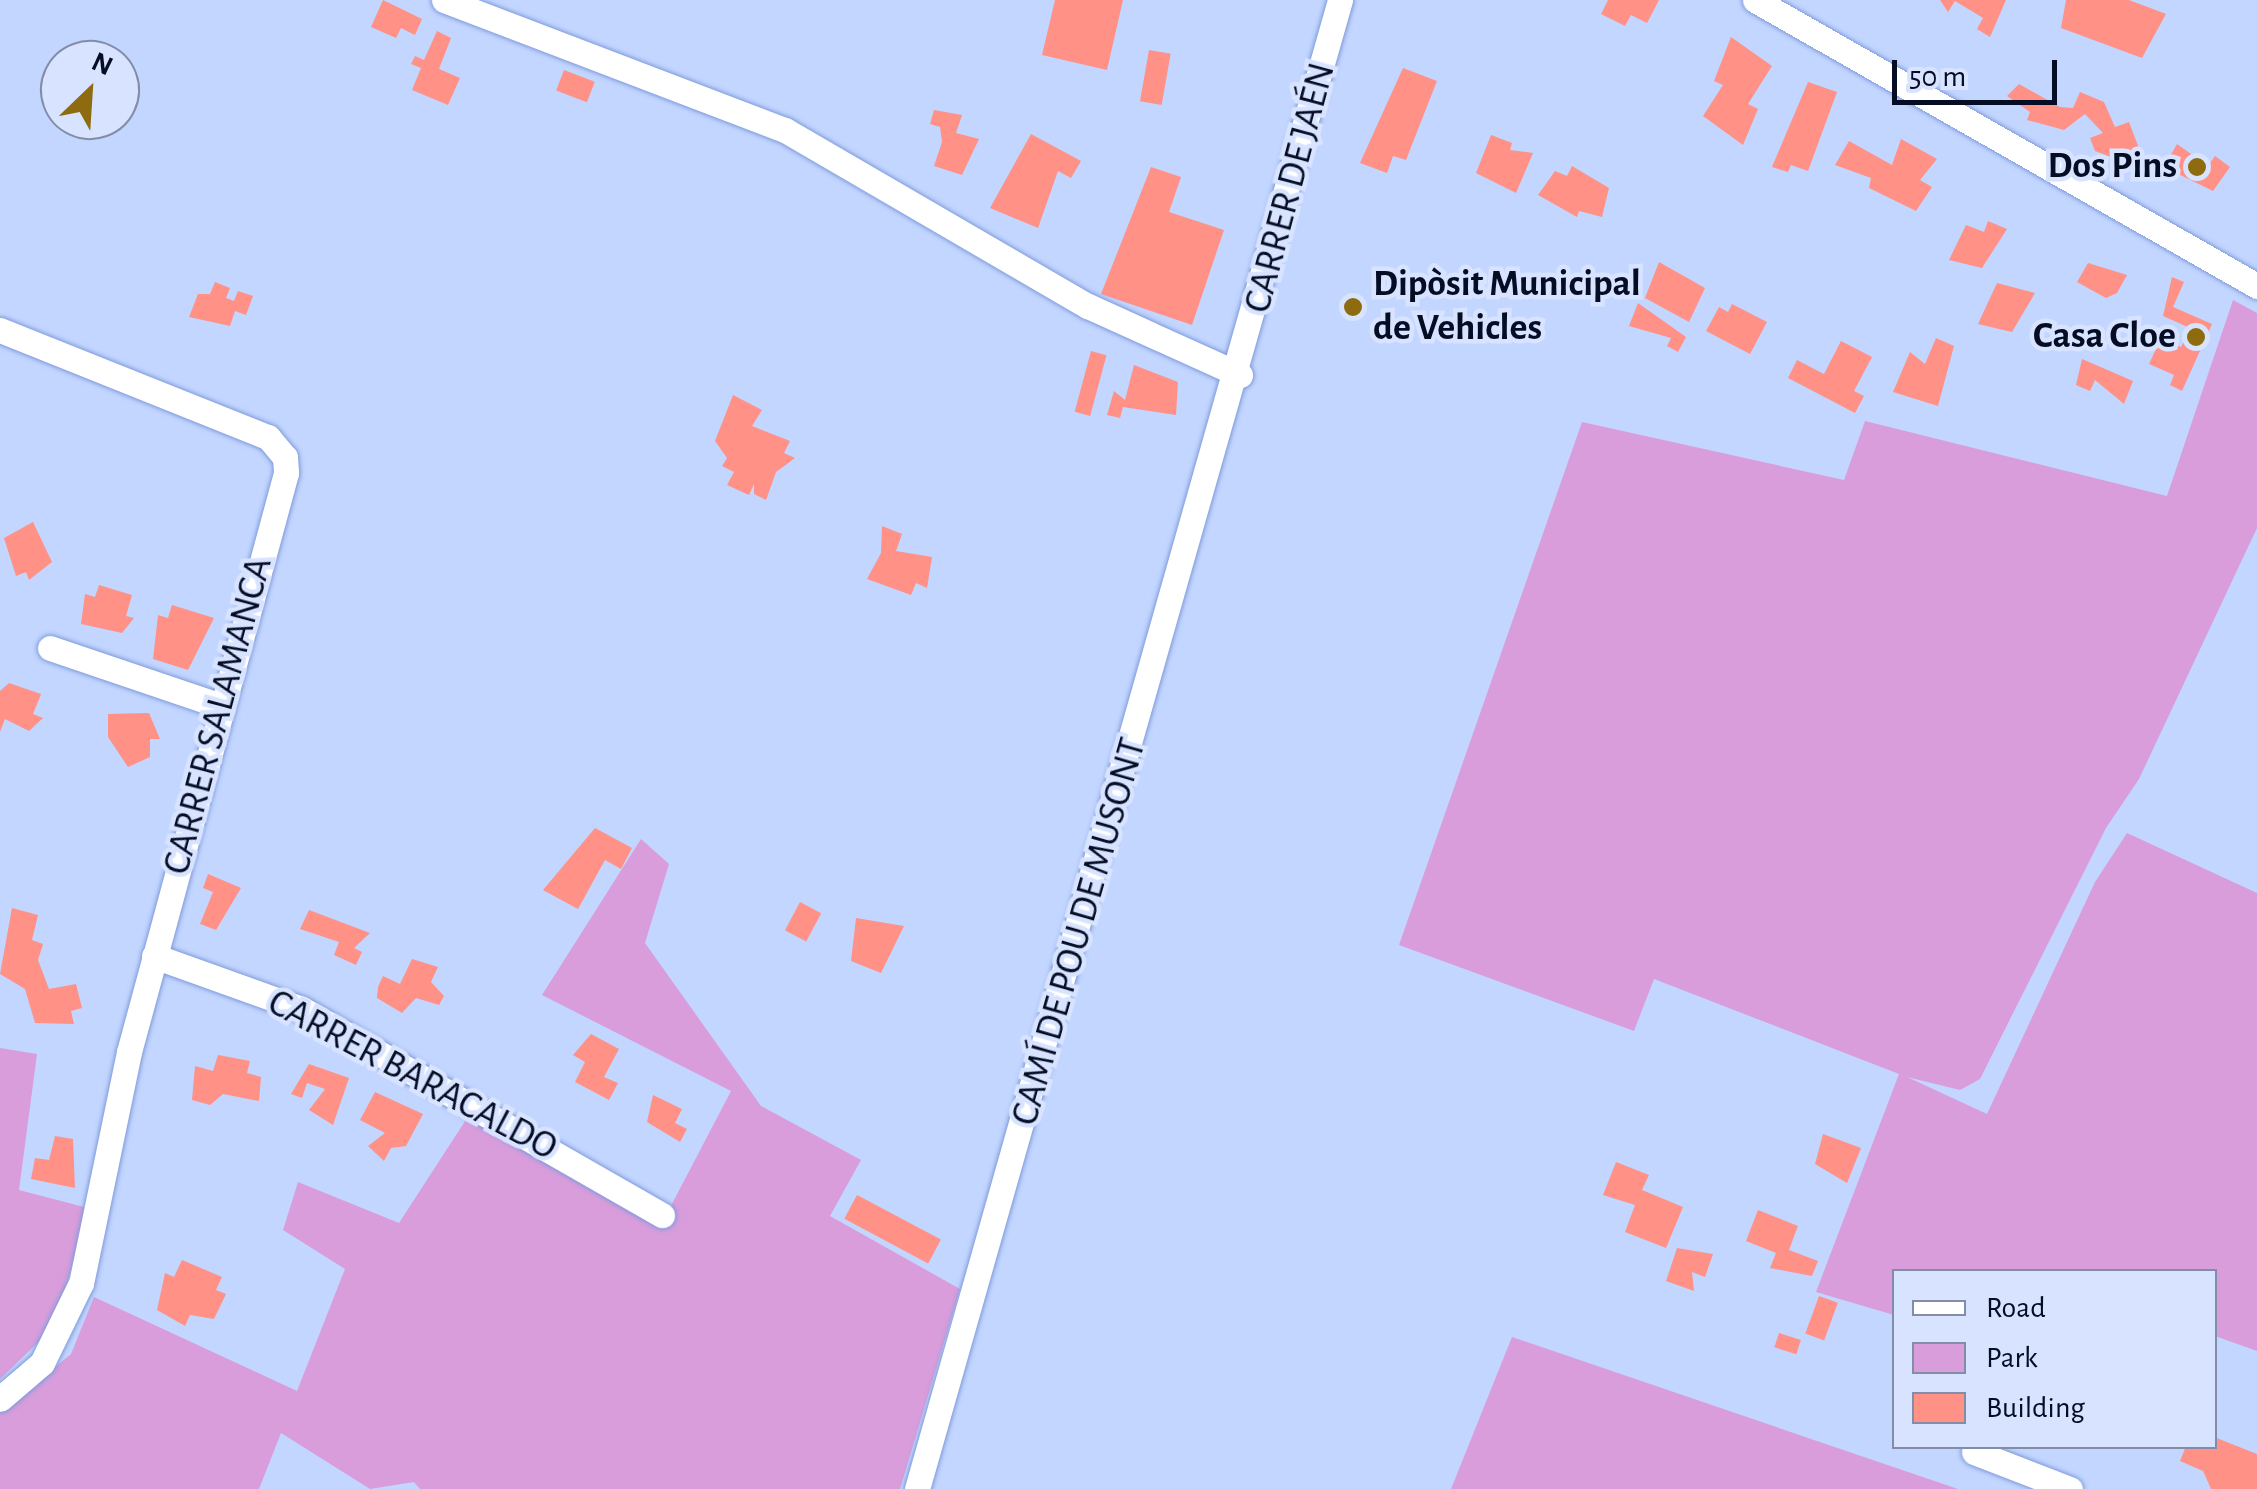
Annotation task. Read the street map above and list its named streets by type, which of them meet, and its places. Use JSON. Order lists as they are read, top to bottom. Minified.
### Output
{"streets":{"street":["CARRER DE JAÉN","CARRER SALAMANCA","CAMÍ DE POU DE MUSONT","CARRER BARACALDO"]},"crossings":[["CARRER DE JAÉN","CAMÍ DE POU DE MUSONT"],["CARRER SALAMANCA","CARRER BARACALDO"]],"places":["Dos Pins","Dipòsit Municipal de Vehicles","Casa Cloe"],"legend":["Road","Park","Building"],"scale_bar":"50 m","north":"top right"}
